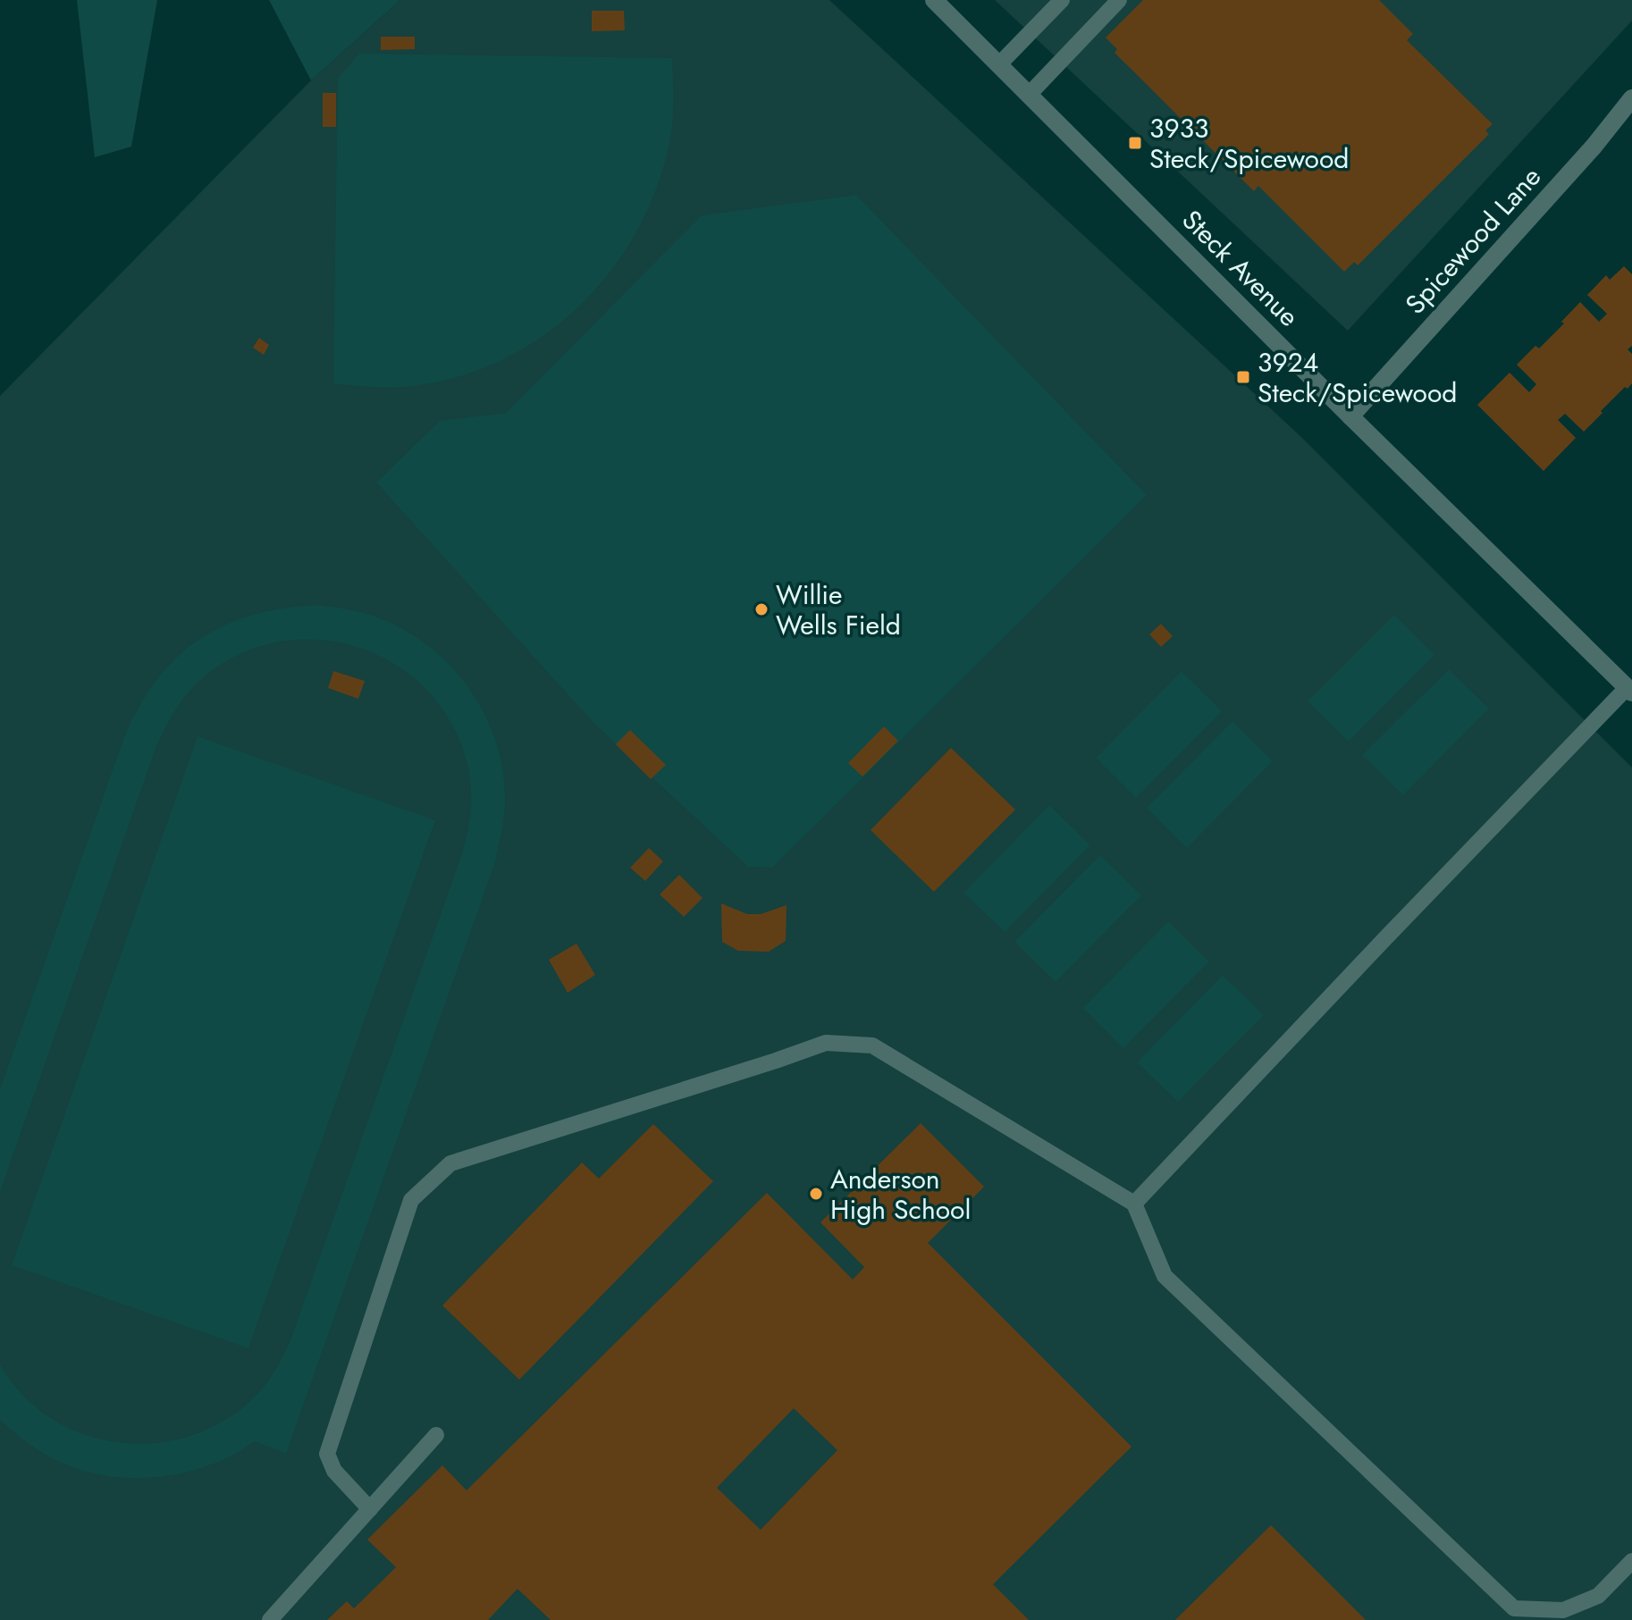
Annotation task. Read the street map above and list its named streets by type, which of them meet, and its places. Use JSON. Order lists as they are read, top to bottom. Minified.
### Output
{"streets":{"street":["Spicewood Lane","Steck Avenue"]},"crossings":[["Spicewood Lane","Steck Avenue"]],"places":{"transit":["3933 Steck/Spicewood","3924 Steck/Spicewood"],"other":["Willie Wells Field","Anderson High School"]}}
